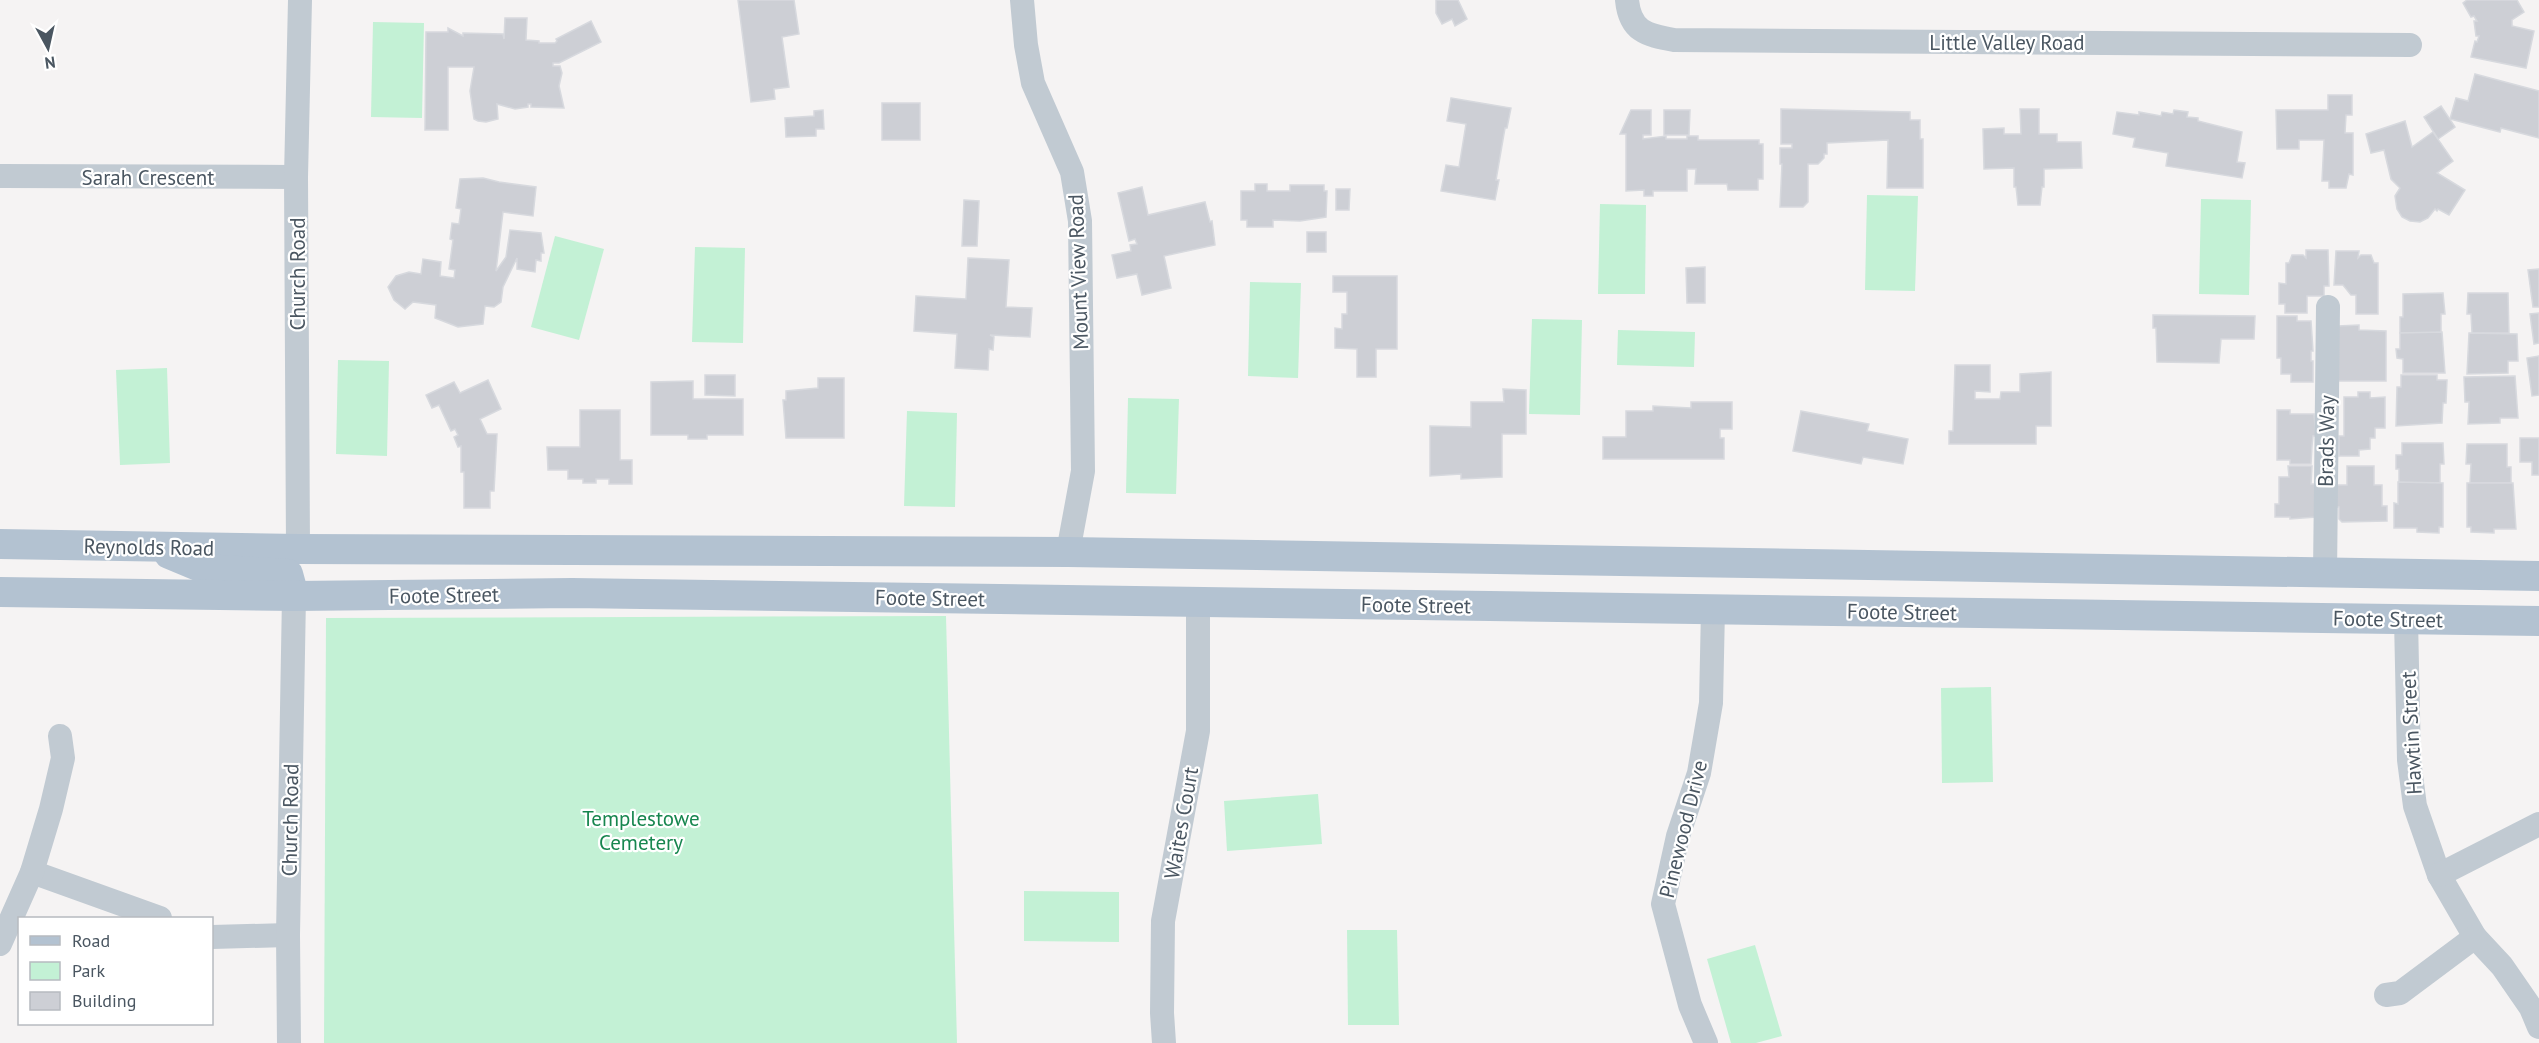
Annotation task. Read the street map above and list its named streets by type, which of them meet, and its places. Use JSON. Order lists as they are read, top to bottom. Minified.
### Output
{"streets":{"main road":["Reynolds Road","Foote Street"],"street":["Little Valley Road","Sarah Crescent","Mount View Road","Church Road","Brads Way","Hawtin Street","Waites Court","Pinewood Drive"]},"crossings":[["Sarah Crescent","Church Road"],["Mount View Road","Foote Street"],["Church Road","Reynolds Road"],["Church Road","Foote Street"],["Brads Way","Foote Street"],["Reynolds Road","Foote Street"],["Foote Street","Hawtin Street"],["Foote Street","Waites Court"],["Foote Street","Pinewood Drive"]],"parks":["Templestowe Cemetery"],"legend":["Road","Park","Building"],"north":"bottom"}
